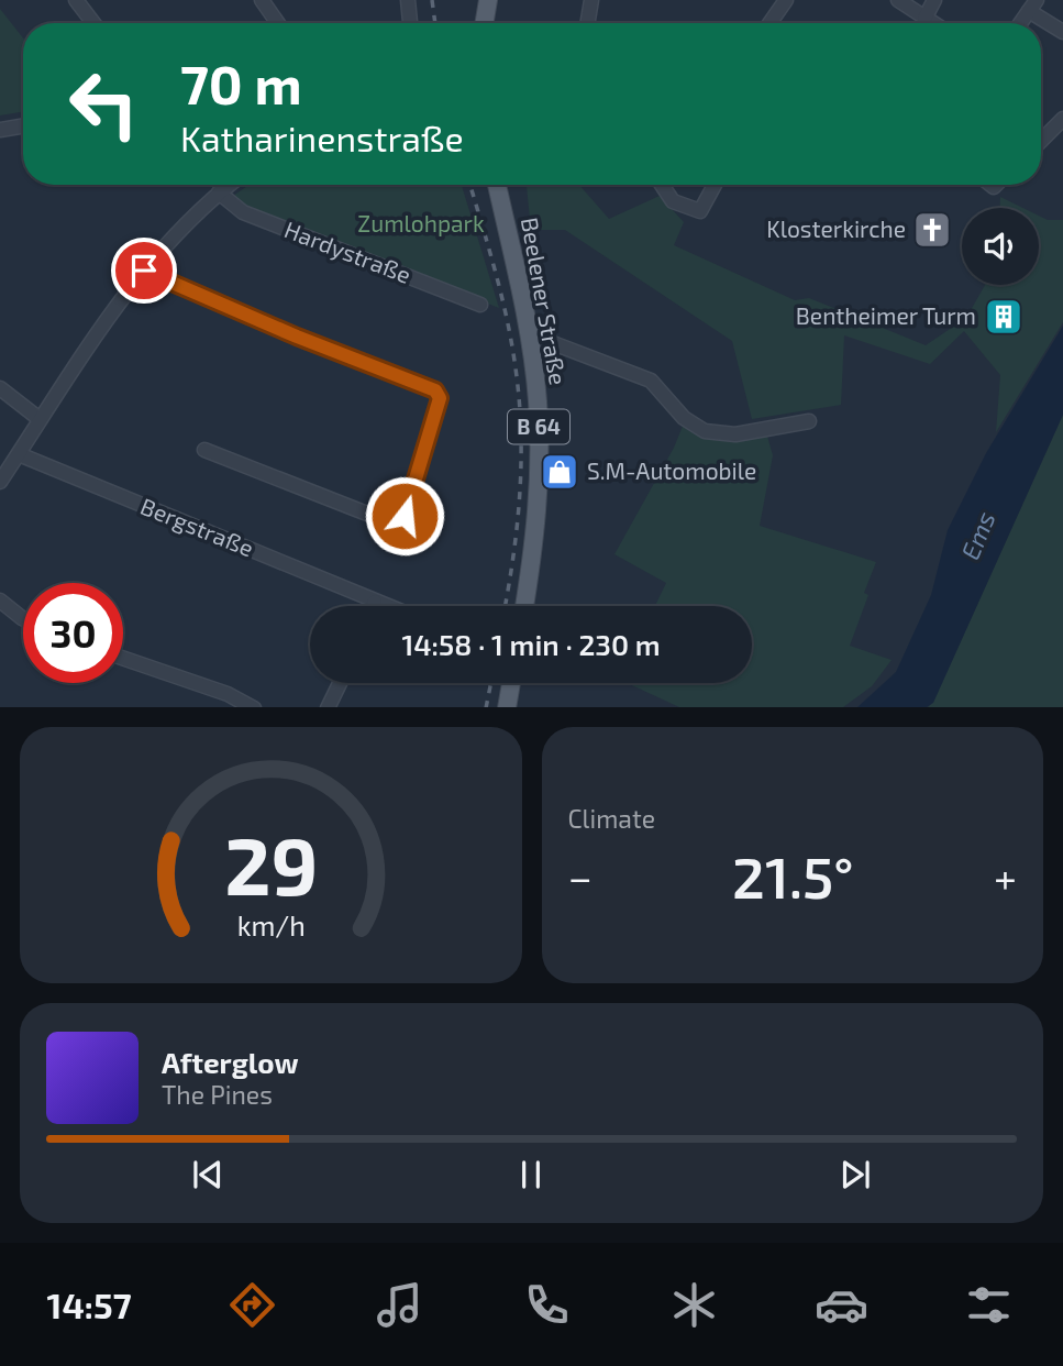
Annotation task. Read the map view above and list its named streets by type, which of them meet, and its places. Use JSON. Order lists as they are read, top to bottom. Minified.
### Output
{"streets":{"main road":["Beelener Straße","B 64"],"street":["Hardystraße","Bergstraße"]},"water":["Ems"],"parks":["Zumlohpark"],"places":{"church":["Klosterkirche"],"building":["Bentheimer Turm"],"shop":["S.M-Automobile"]},"page":{"turn":["70 m","Katharinenstraße"],"limit":"30","trip":"14:58 · 1 min · 230 m","tile":"Climate","heat":["−","21.5°","+"],"song":["Afterglow","The Pines"],"tabs":"14:57","gauge":["29","km/h"]}}
